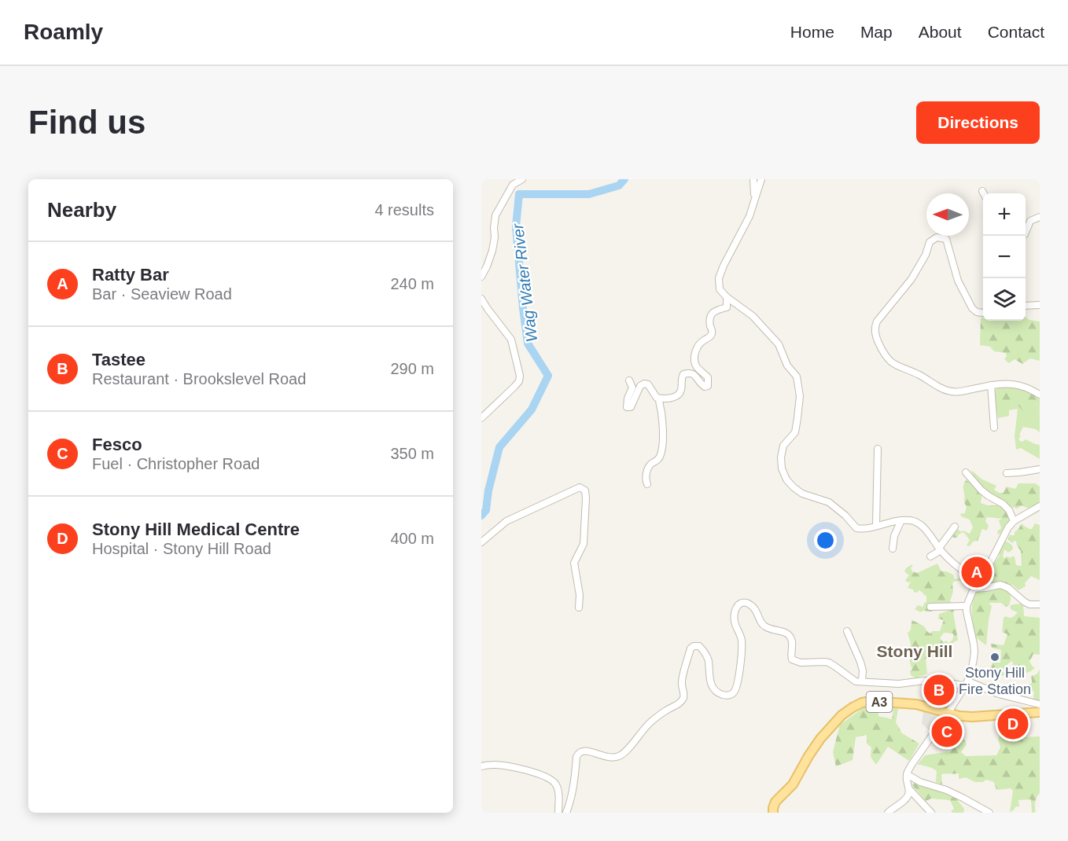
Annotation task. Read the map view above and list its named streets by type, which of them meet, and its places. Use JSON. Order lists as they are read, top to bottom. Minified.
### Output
{"streets":{"main road":["A3"]},"districts":["Stony Hill"],"water":["Wag Water River"],"places":["Stony Hill Fire Station"],"north":"left","page":{"header":"Roamly","nav":["Home","Map","About","Contact"],"buttons":"Directions","title":"Find us","heading":["Nearby","4 results"],"map_buttons":["+","−"],"list":[{"mark":"A","name":"Ratty Bar","note":"Bar · Seaview Road","value":"240 m"},{"mark":"B","name":"Tastee","note":"Restaurant · Brookslevel Road","value":"290 m"},{"mark":"C","name":"Fesco","note":"Fuel · Christopher Road","value":"350 m"},{"mark":"D","name":"Stony Hill Medical Centre","note":"Hospital · Stony Hill Road","value":"400 m"}],"pins":["A","B","D","C"]}}
